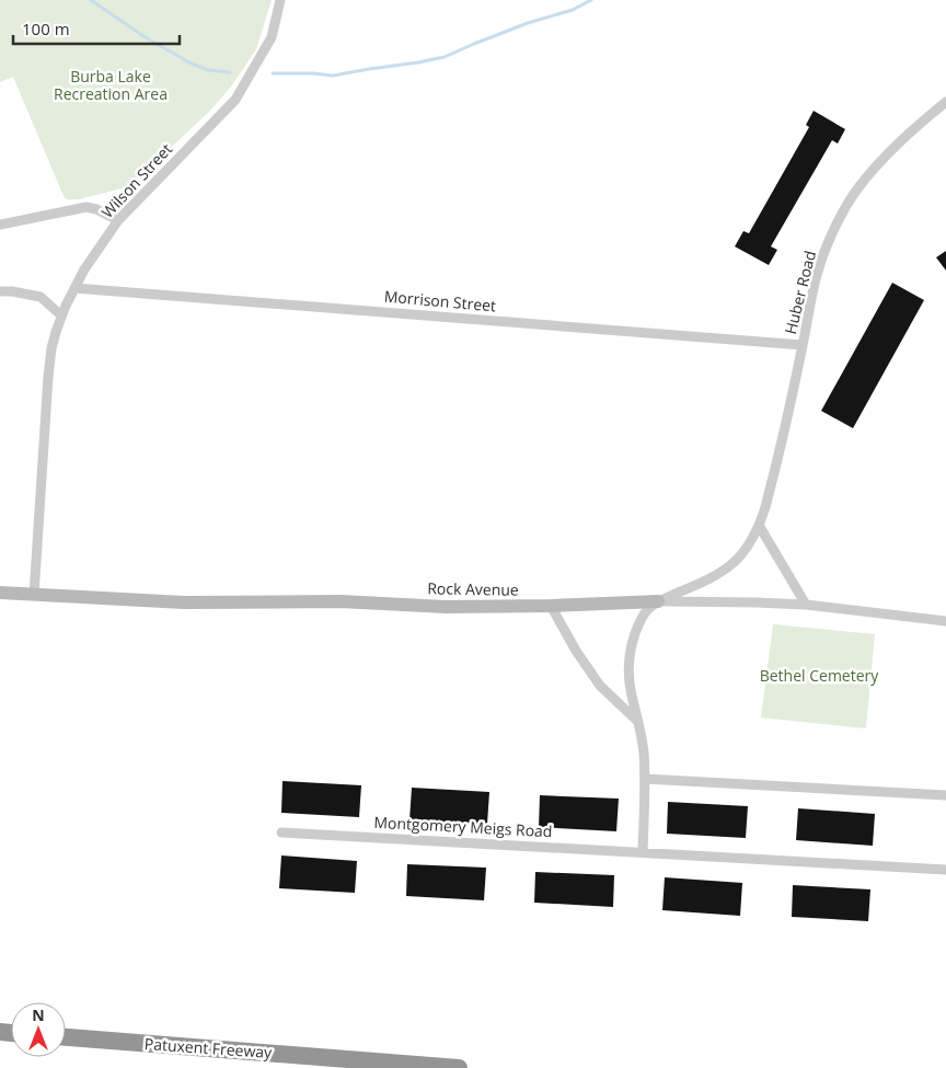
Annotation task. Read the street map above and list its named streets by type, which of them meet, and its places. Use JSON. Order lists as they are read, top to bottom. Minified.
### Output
{"streets":{"highway":["Patuxent Freeway"],"street":["Wilson Street","Huber Road","Morrison Street","Rock Avenue","Montgomery Meigs Road"]},"crossings":[["Wilson Street","Morrison Street"],["Wilson Street","Rock Avenue"],["Huber Road","Morrison Street"],["Huber Road","Rock Avenue"]],"parks":["Burba Lake Recreation Area","Bethel Cemetery"],"scale_bar":"100 m","north":"top"}
